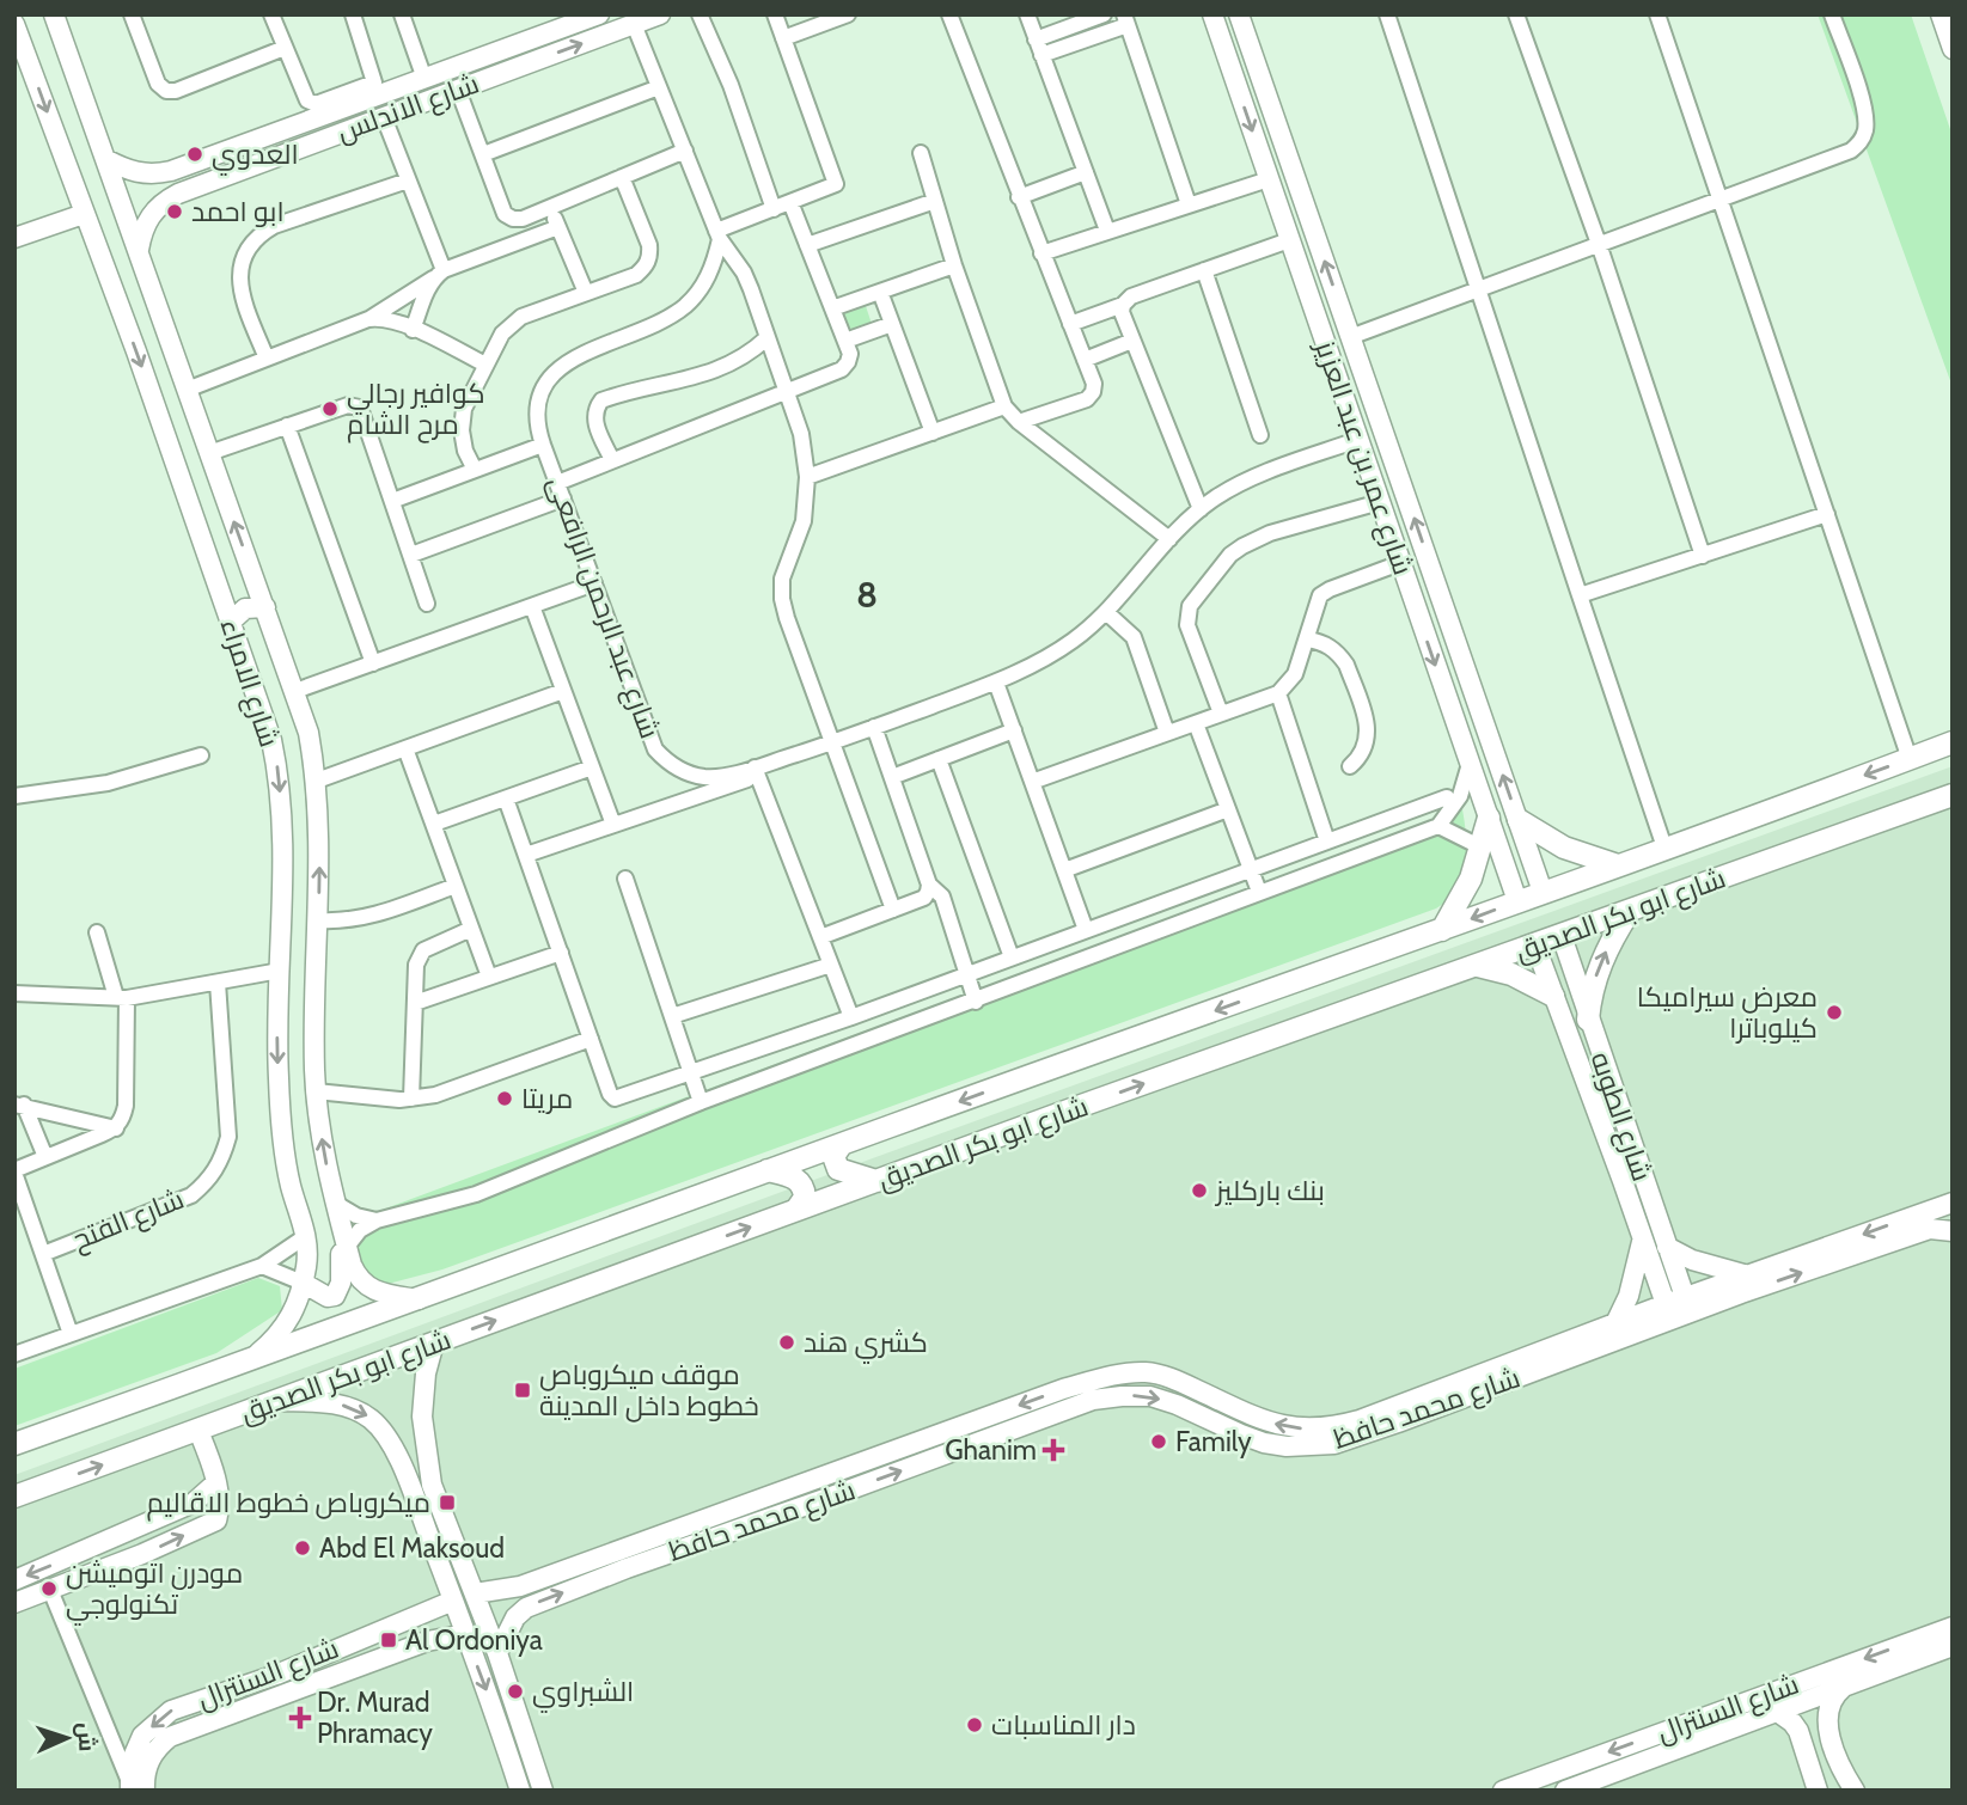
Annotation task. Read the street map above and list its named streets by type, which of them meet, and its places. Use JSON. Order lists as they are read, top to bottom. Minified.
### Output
{"streets":{"main road":["شارع ابو بكر الصديق"],"street":["شارع الاندلس","شارع عمر بن عبد العزيز","شارع عبد الرحمن الرافعى","شارع الامراء","شارع الطوبه","شارع الفتح","شارع محمد حافظ","شارع السنترال"]},"crossings":[["شارع الاندلس","شارع الامراء"],["شارع عمر بن عبد العزيز","شارع عبد الرحمن الرافعى"],["شارع عمر بن عبد العزيز","شارع ابو بكر الصديق"],["شارع الامراء","شارع ابو بكر الصديق"],["شارع ابو بكر الصديق","شارع الطوبه"],["شارع الطوبه","شارع محمد حافظ"]],"districts":["8"],"places":{"other":["العدوي","ابو احمد","كوافير رجالي مرح الشام","معرض سيراميكا كيلوباترا","مريتا","بنك باركليز","كشري هند","Family","Abd El Maksoud","مودرن اتوميشن تكنولوجي","الشبراوي","دار المناسبات"],"transit":["موقف ميكروباص خطوط داخل المدينة","ميكروباص خطوط الاقاليم","Al Ordoniya"],"health":["Ghanim","Dr. Murad Phramacy"]},"north":"right"}
